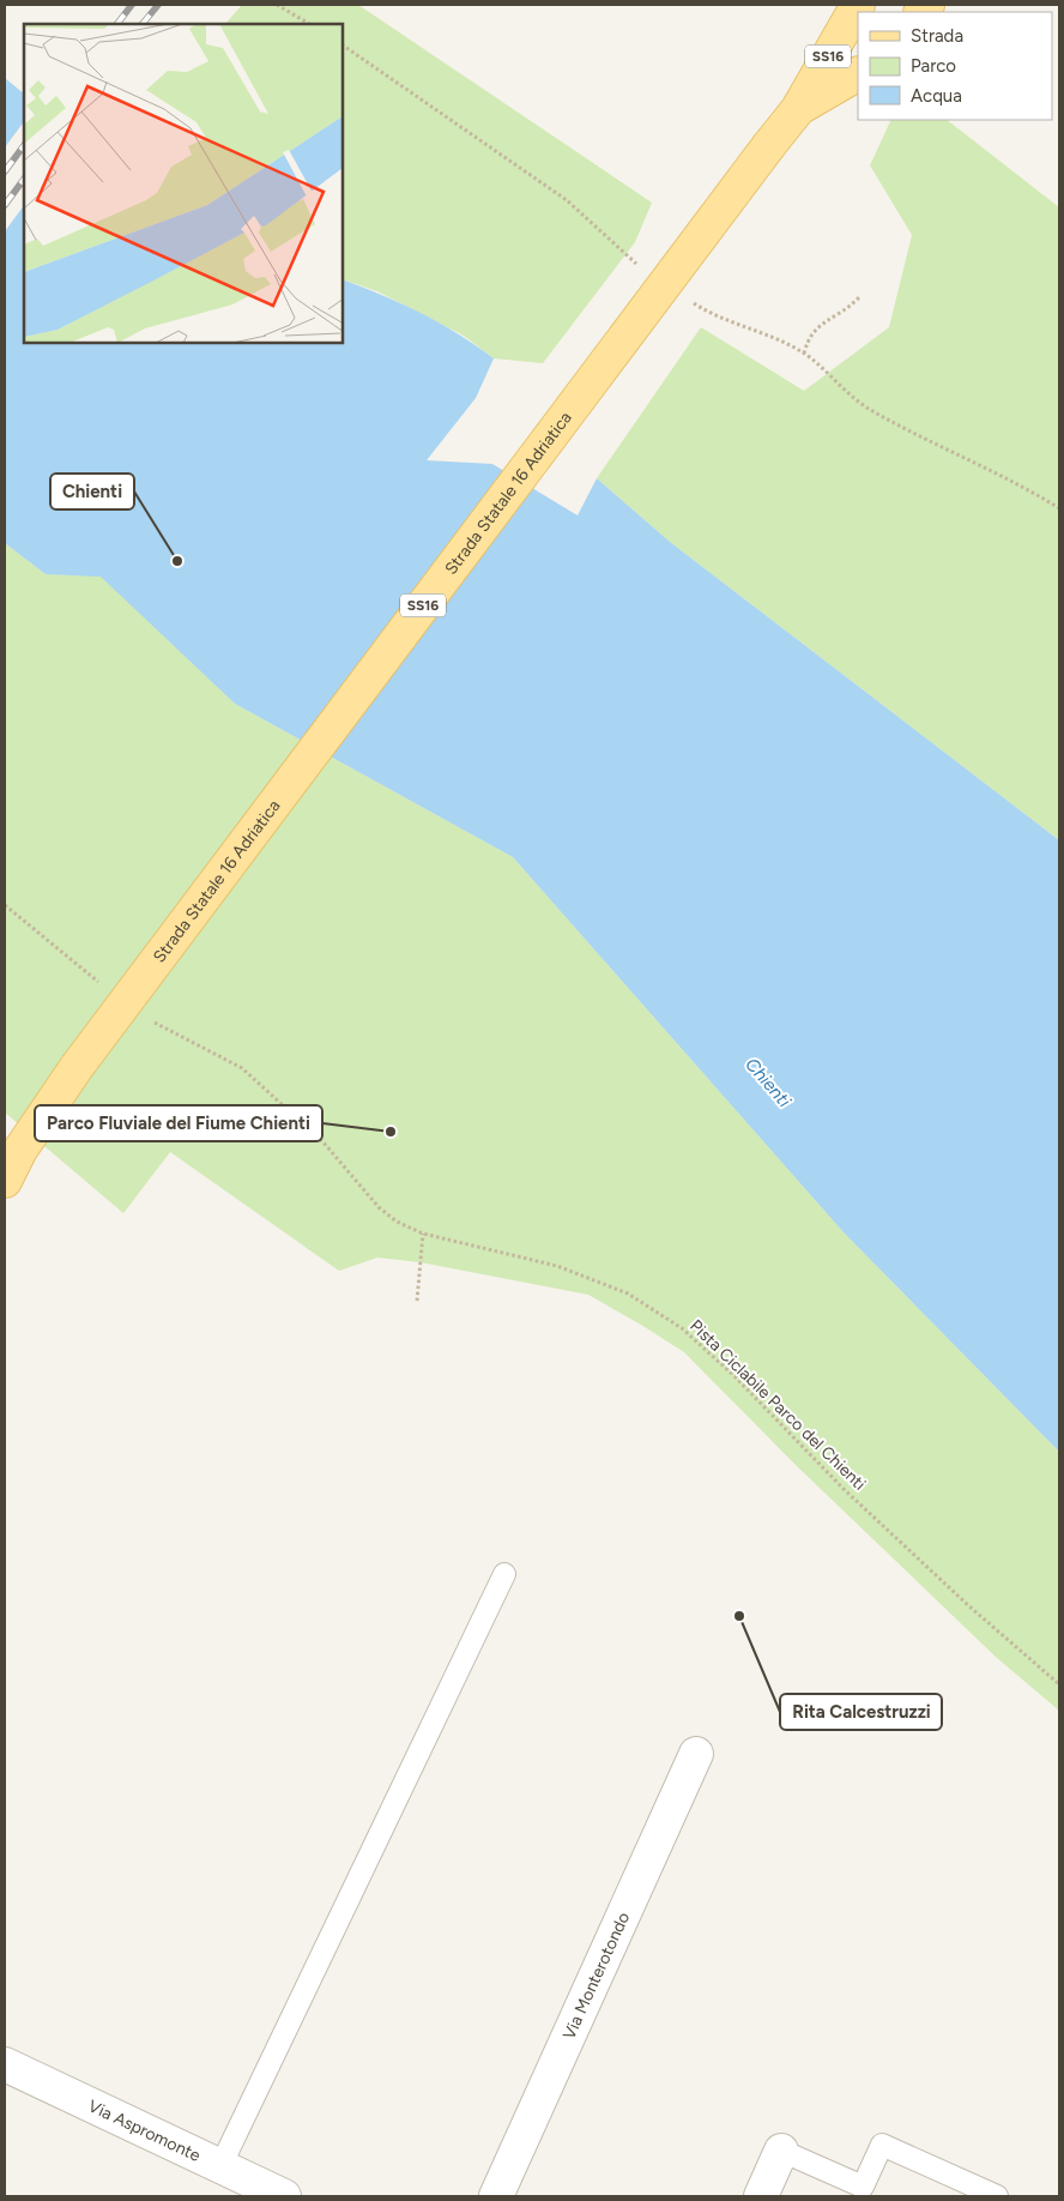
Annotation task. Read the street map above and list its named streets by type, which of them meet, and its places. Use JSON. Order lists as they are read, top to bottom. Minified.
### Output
{"streets":{"main road":["SS16","Strada Statale 16 Adriatica"],"street":["Via Monterotondo","Via Aspromonte"],"path":["Pista Ciclabile Parco del Chienti"]},"water":["Chienti"],"places":["Chienti","Parco Fluviale del Fiume Chienti","Rita Calcestruzzi"],"legend":["Strada","Parco","Acqua"]}
